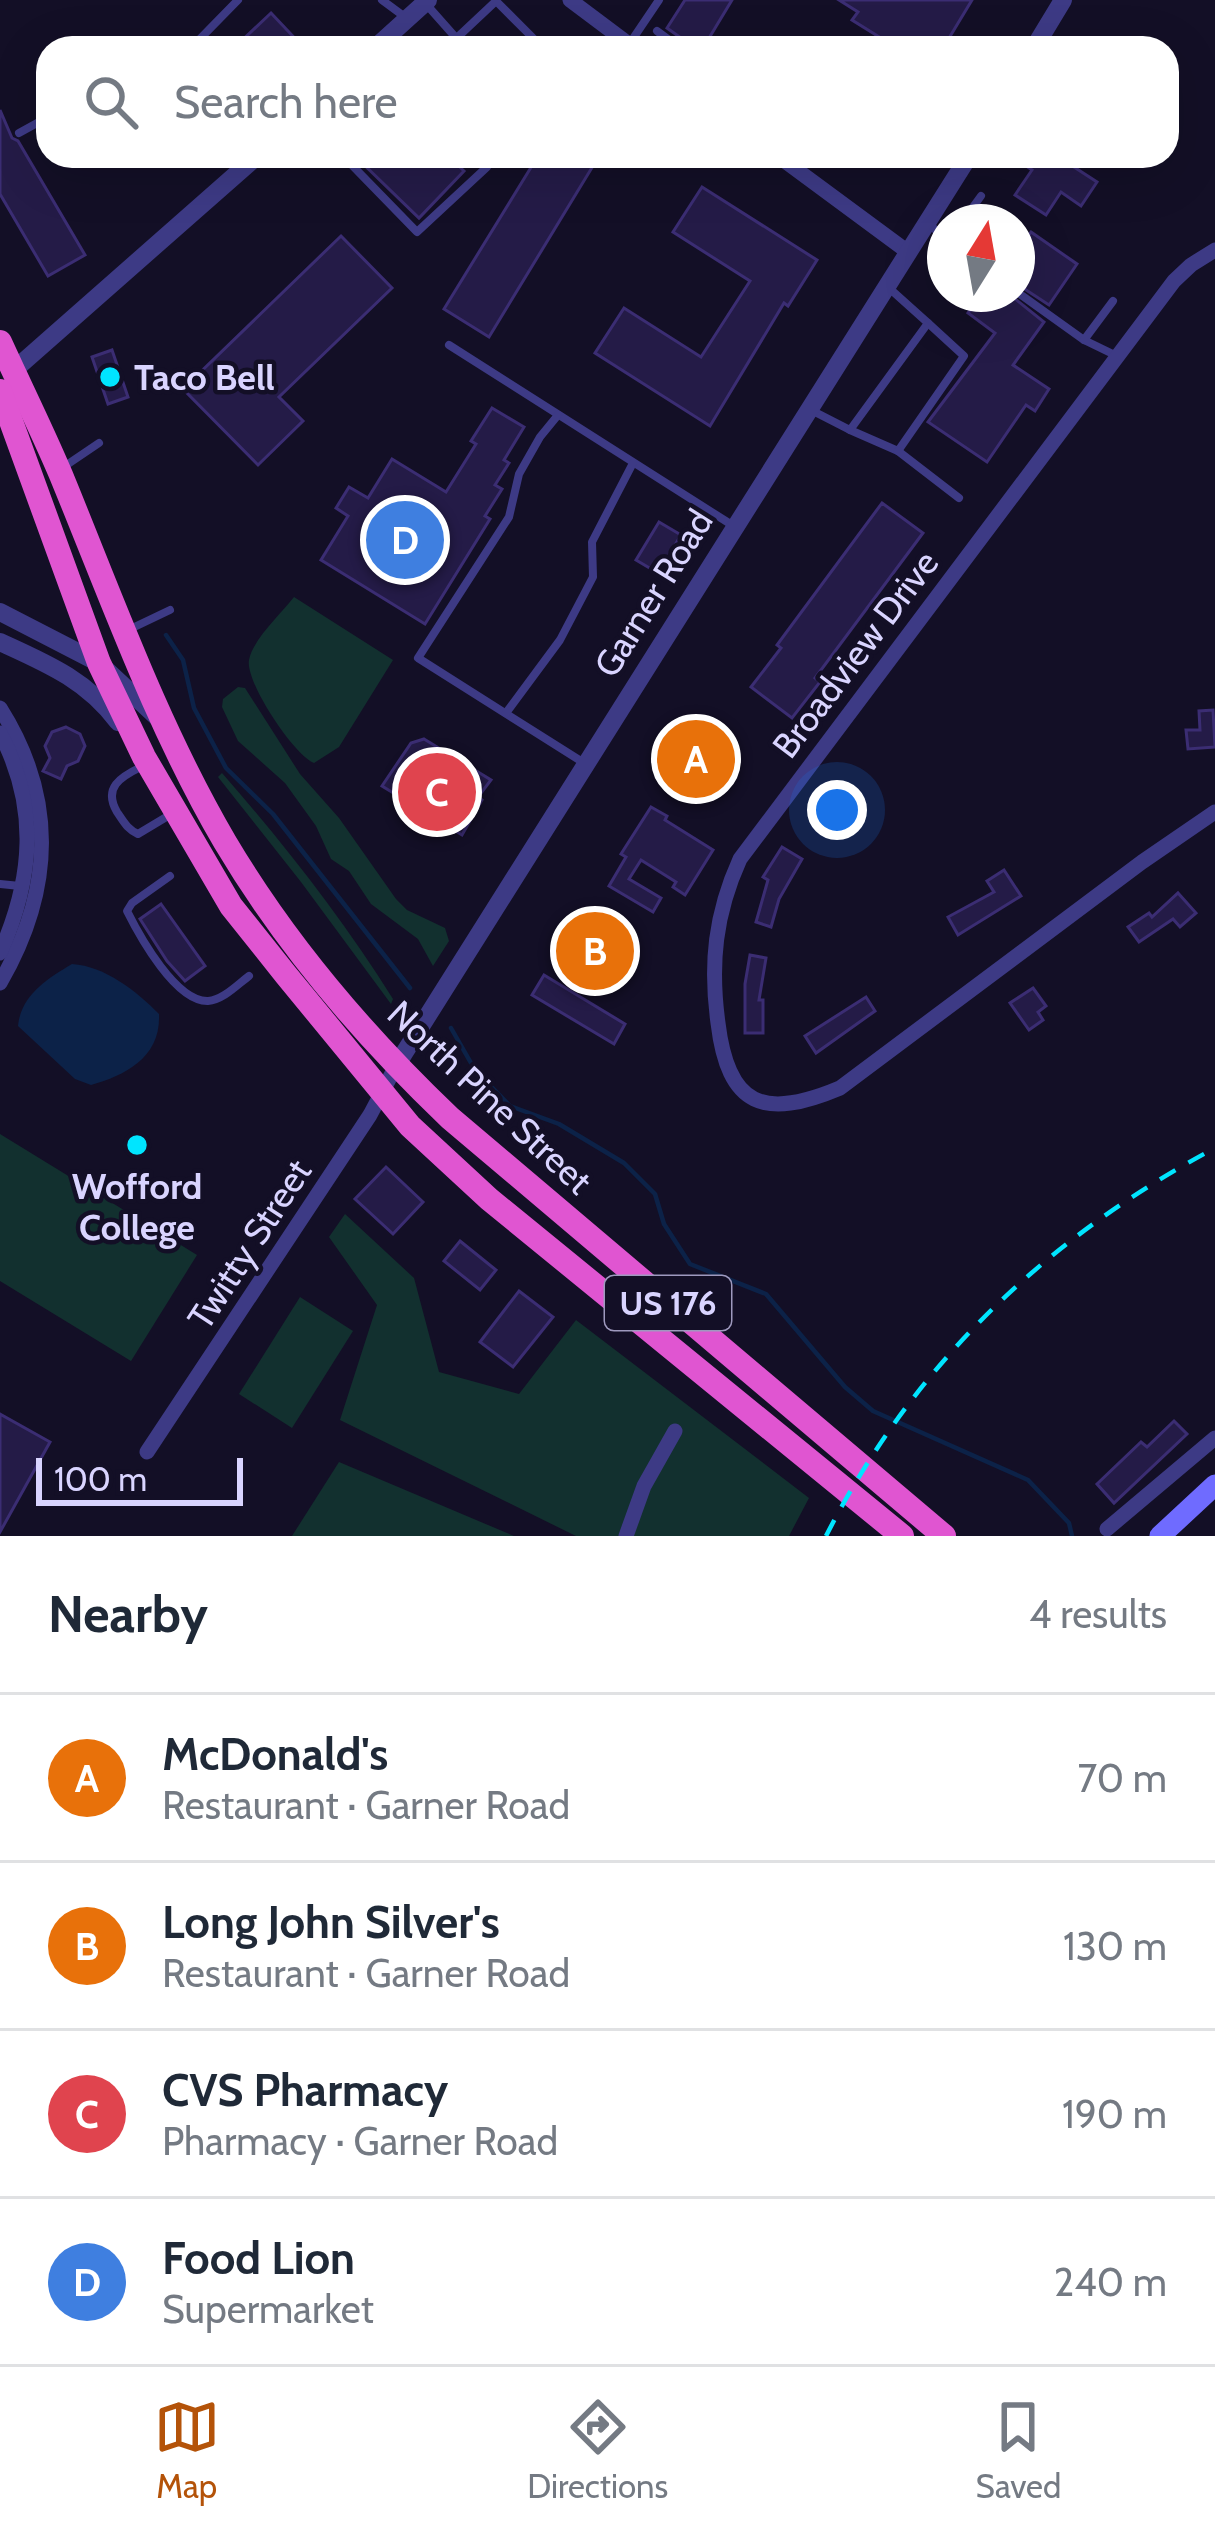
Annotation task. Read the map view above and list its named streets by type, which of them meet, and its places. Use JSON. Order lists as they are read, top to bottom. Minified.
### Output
{"streets":{"highway":["North Pine Street","US 176"],"street":["Garner Road","Broadview Drive","Twitty Street"]},"crossings":[["Garner Road","North Pine Street"],["Garner Road","Twitty Street"],["North Pine Street","Twitty Street"]],"places":["Taco Bell","Wofford College"],"scale_bar":"100 m","north":"top","page":{"search":"Search here","pins":["D","A","C","B"],"scale":"100 m","heading":["Nearby","4 results"],"list":[{"mark":"A","name":"McDonald's","note":"Restaurant · Garner Road","value":"70 m"},{"mark":"B","name":"Long John Silver's","note":"Restaurant · Garner Road","value":"130 m"},{"mark":"C","name":"CVS Pharmacy","note":"Pharmacy · Garner Road","value":"190 m"},{"mark":"D","name":"Food Lion","note":"Supermarket","value":"240 m"}],"nav":["Map","Directions","Saved"]}}
